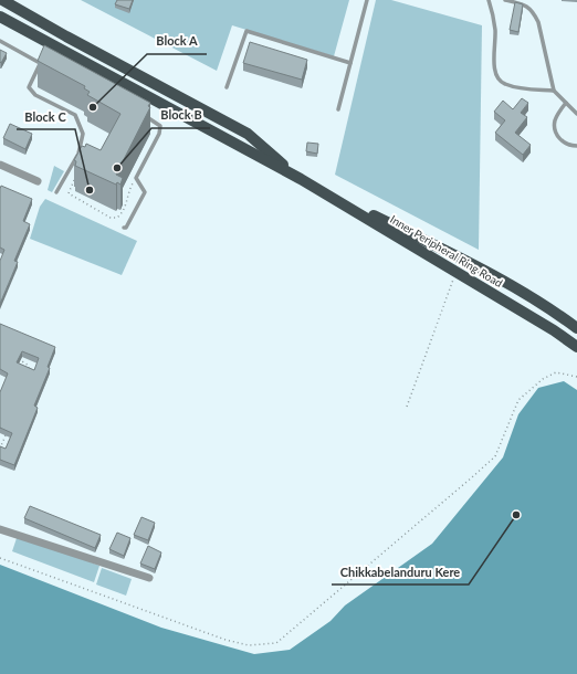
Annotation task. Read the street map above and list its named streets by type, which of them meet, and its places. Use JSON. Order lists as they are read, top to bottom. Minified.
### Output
{"streets":{"main road":["Inner Peripheral Ring Road"]},"places":["Block A","Block B","Block C","Chikkabelanduru Kere"]}
